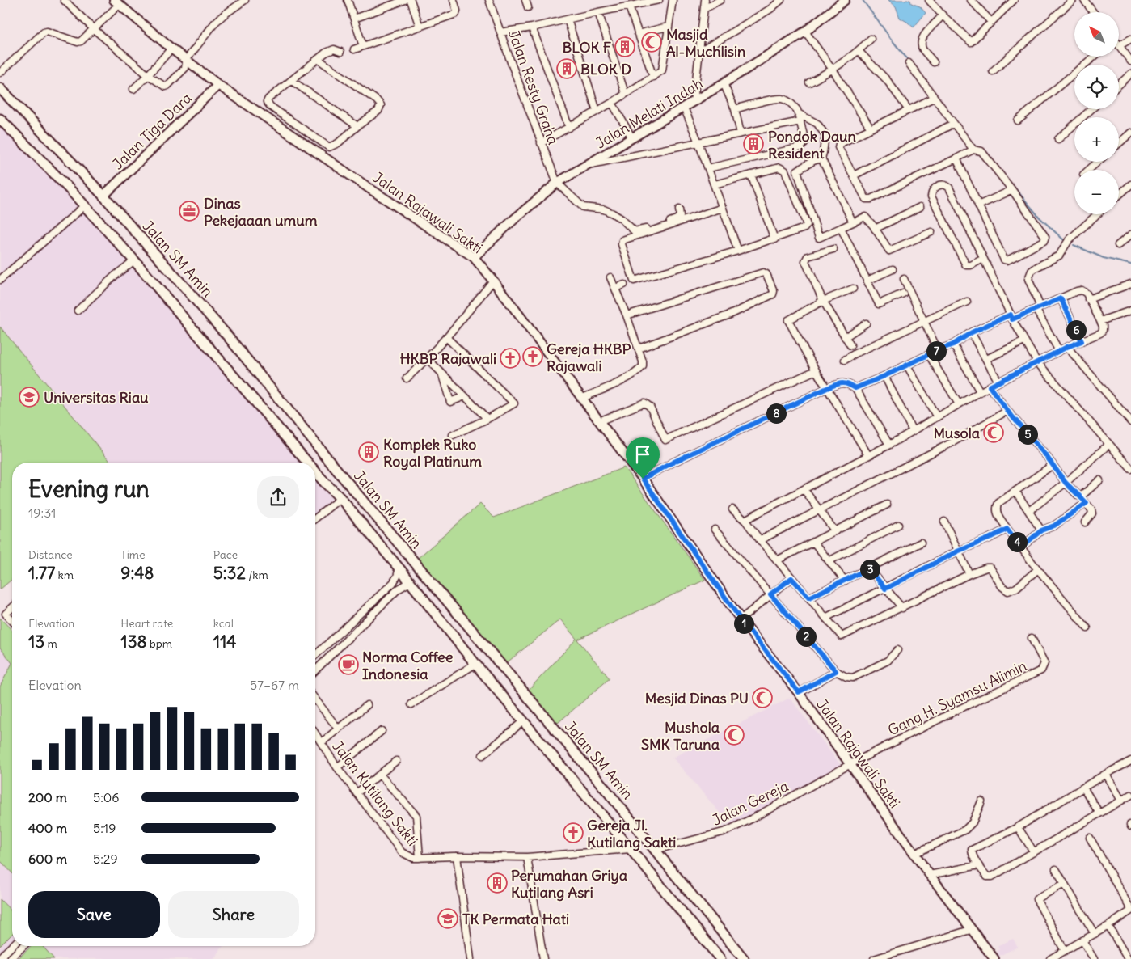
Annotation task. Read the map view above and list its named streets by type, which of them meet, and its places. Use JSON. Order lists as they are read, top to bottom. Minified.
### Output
{"streets":{"main road":["Jalan Melati Indah","Jalan Tiga Dara","Jalan Rajawali Sakti","Jalan SM Amin"],"street":["Jalan Resty Graha","Gang H. Syamsu Alimin","Jalan Kutilang Sakti","Jalan Gereja"]},"crossings":[["Jalan Resty Graha","Jalan Melati Indah"],["Jalan Melati Indah","Jalan Rajawali Sakti"],["Jalan Tiga Dara","Jalan Rajawali Sakti"],["Jalan Tiga Dara","Jalan SM Amin"],["Jalan Rajawali Sakti","Gang H. Syamsu Alimin"],["Jalan Rajawali Sakti","Jalan Gereja"],["Jalan SM Amin","Jalan Kutilang Sakti"],["Jalan SM Amin","Jalan Gereja"],["Gang H. Syamsu Alimin","Jalan Gereja"]],"places":{"mosque":["Masjid Al-Muchlisin","Musola","Mesjid Dinas PU","Mushola SMK Taruna"],"building":["BLOK F","BLOK D","Pondok Daun Resident","Komplek Ruko Royal Platinum","Perumahan Griya Kutilang Asri"],"office":["Dinas Pekejaaan umum"],"church":["Gereja HKBP Rajawali","HKBP Rajawali","Gereja Jl. Kutilang Sakti"],"school or university":["Universitas Riau","TK Permata Hati"],"cafe":["Norma Coffee Indonesia"]},"north":"top left","page":{"map_buttons":["+","−"],"pins":["6","7","8","5","4","3","1","2"],"heading":["Evening run","19:31"],"stats":[["Distance","1.77 km"],["Time","9:48"],["Pace","5:32 /km"],["Elevation","13 m"],["Heart rate","138 bpm"],["kcal","114"]],"chart":["Elevation","57–67 m"],"list":[{"name":"200 m","note":"5:06"},{"name":"400 m","note":"5:19"},{"name":"600 m","note":"5:29"}],"buttons":["Save","Share"]}}
